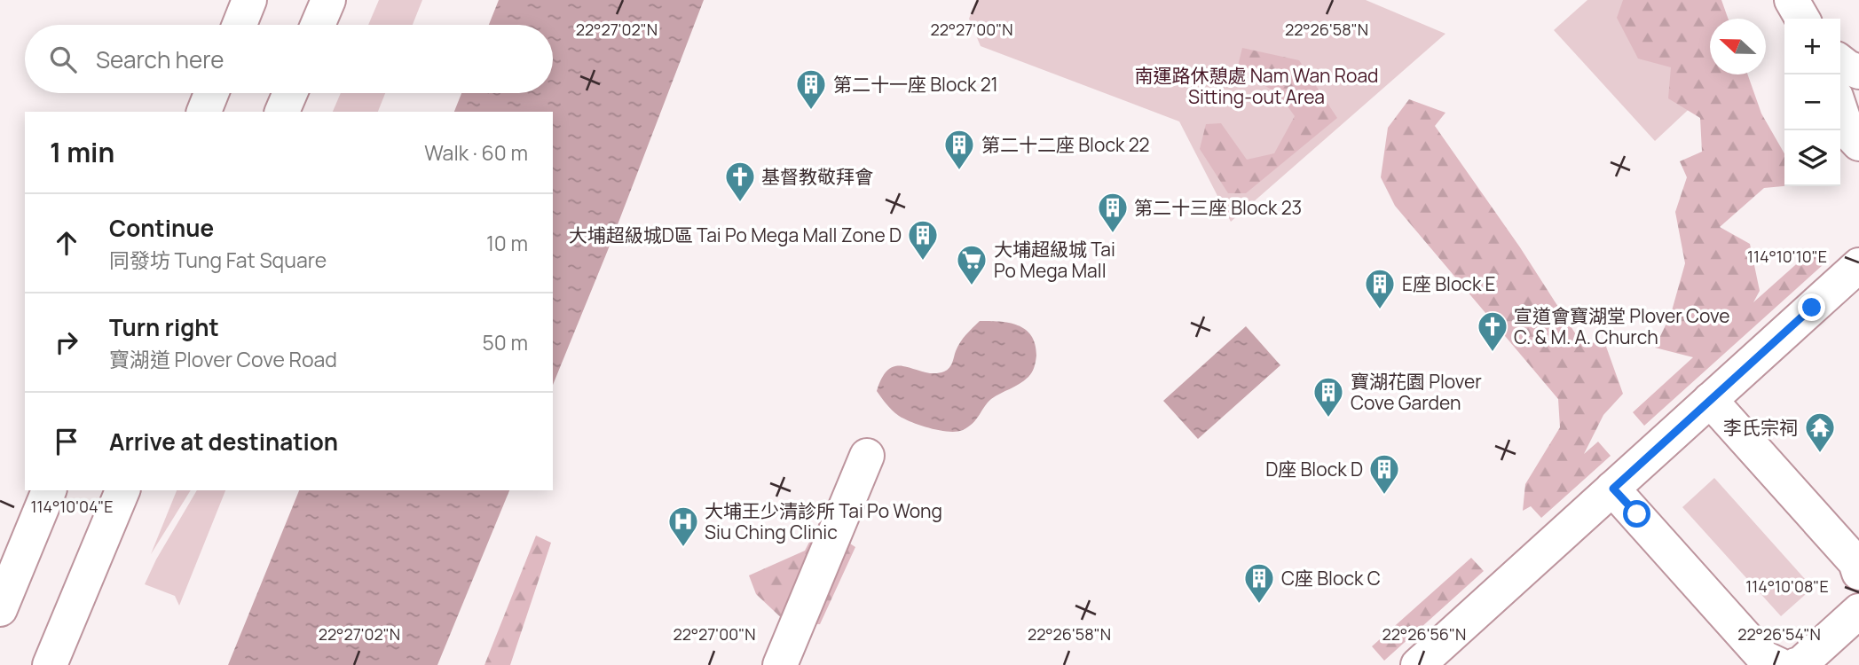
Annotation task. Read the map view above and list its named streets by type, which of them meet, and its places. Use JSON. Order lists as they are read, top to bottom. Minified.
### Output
{"parks":["南運路休憩處 Nam Wan Road Sitting-out Area"],"places":{"building":["第二十一座 Block 21","第二十二座 Block 22","第二十三座 Block 23","大埔超級城D區 Tai Po Mega Mall Zone D","E座 Block E","寶湖花園 Plover Cove Garden","D座 Block D","C座 Block C"],"church":["基督教敬拜會","宣道會寶湖堂 Plover Cove C. & M. A. Church"],"supermarket":["大埔超級城 Tai Po Mega Mall"],"temple":["李氏宗祠"],"hospital":["大埔王少清診所 Tai Po Wong Siu Ching Clinic"]},"north":"left","page":{"map_buttons":["+","−"],"search":"Search here","heading":["1 min","Walk · 60 m"],"list":[["Continue","同發坊 Tung Fat Square","10 m"],["Turn right","寶湖道 Plover Cove Road","50 m"],"Arrive at destination"]},"coordinates":["22°27'02\"N","22°27'00\"N","22°26'58\"N","114°10'10\"E","114°10'04\"E","114°10'08\"E","22°26'56\"N","22°26'54\"N"]}
